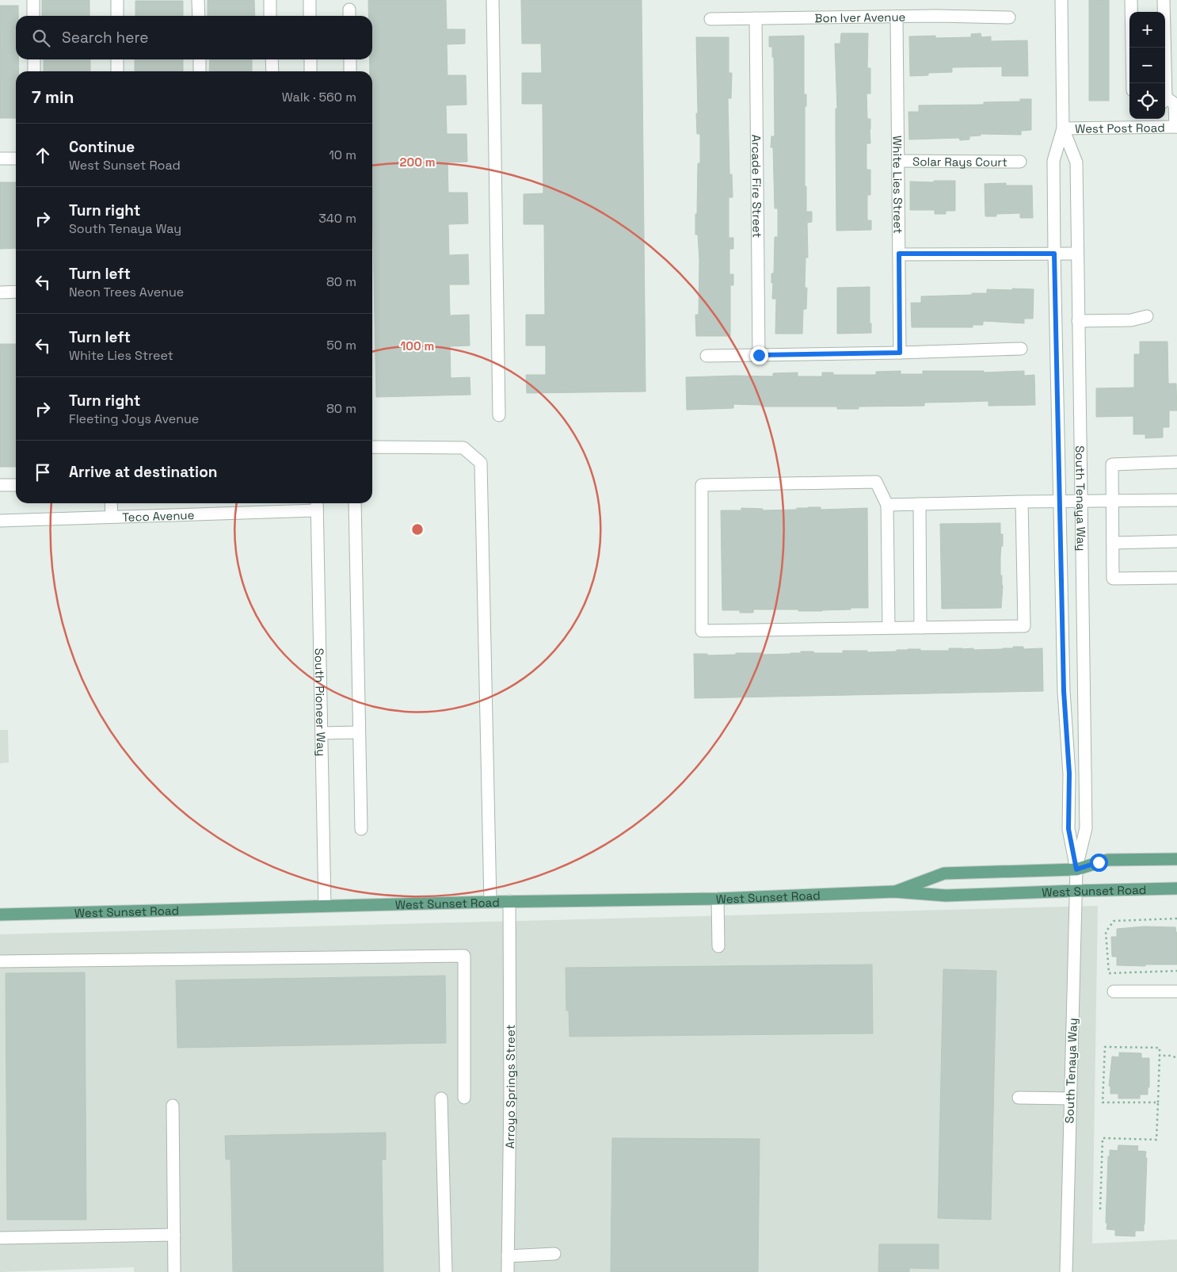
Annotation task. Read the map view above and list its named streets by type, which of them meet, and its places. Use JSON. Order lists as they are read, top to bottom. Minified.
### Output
{"streets":{"main road":["West Sunset Road"],"street":["Bon Iver Avenue","West Post Road","Solar Rays Court","White Lies Street","Arcade Fire Street","South Tenaya Way","Teco Avenue","South Pioneer Way","Arroyo Springs Street"]},"crossings":[["Bon Iver Avenue","White Lies Street"],["Bon Iver Avenue","Arcade Fire Street"],["West Post Road","South Tenaya Way"],["Solar Rays Court","White Lies Street"],["South Tenaya Way","West Sunset Road"],["Teco Avenue","South Pioneer Way"],["South Pioneer Way","West Sunset Road"],["West Sunset Road","Arroyo Springs Street"]],"page":{"map_buttons":["+","−"],"search":"Search here","heading":["7 min","Walk · 560 m"],"list":[["Continue","West Sunset Road","10 m"],["Turn right","South Tenaya Way","340 m"],["Turn left","Neon Trees Avenue","80 m"],["Turn left","White Lies Street","50 m"],["Turn right","Fleeting Joys Avenue","80 m"],"Arrive at destination"]},"rings":["200 m","100 m"]}
